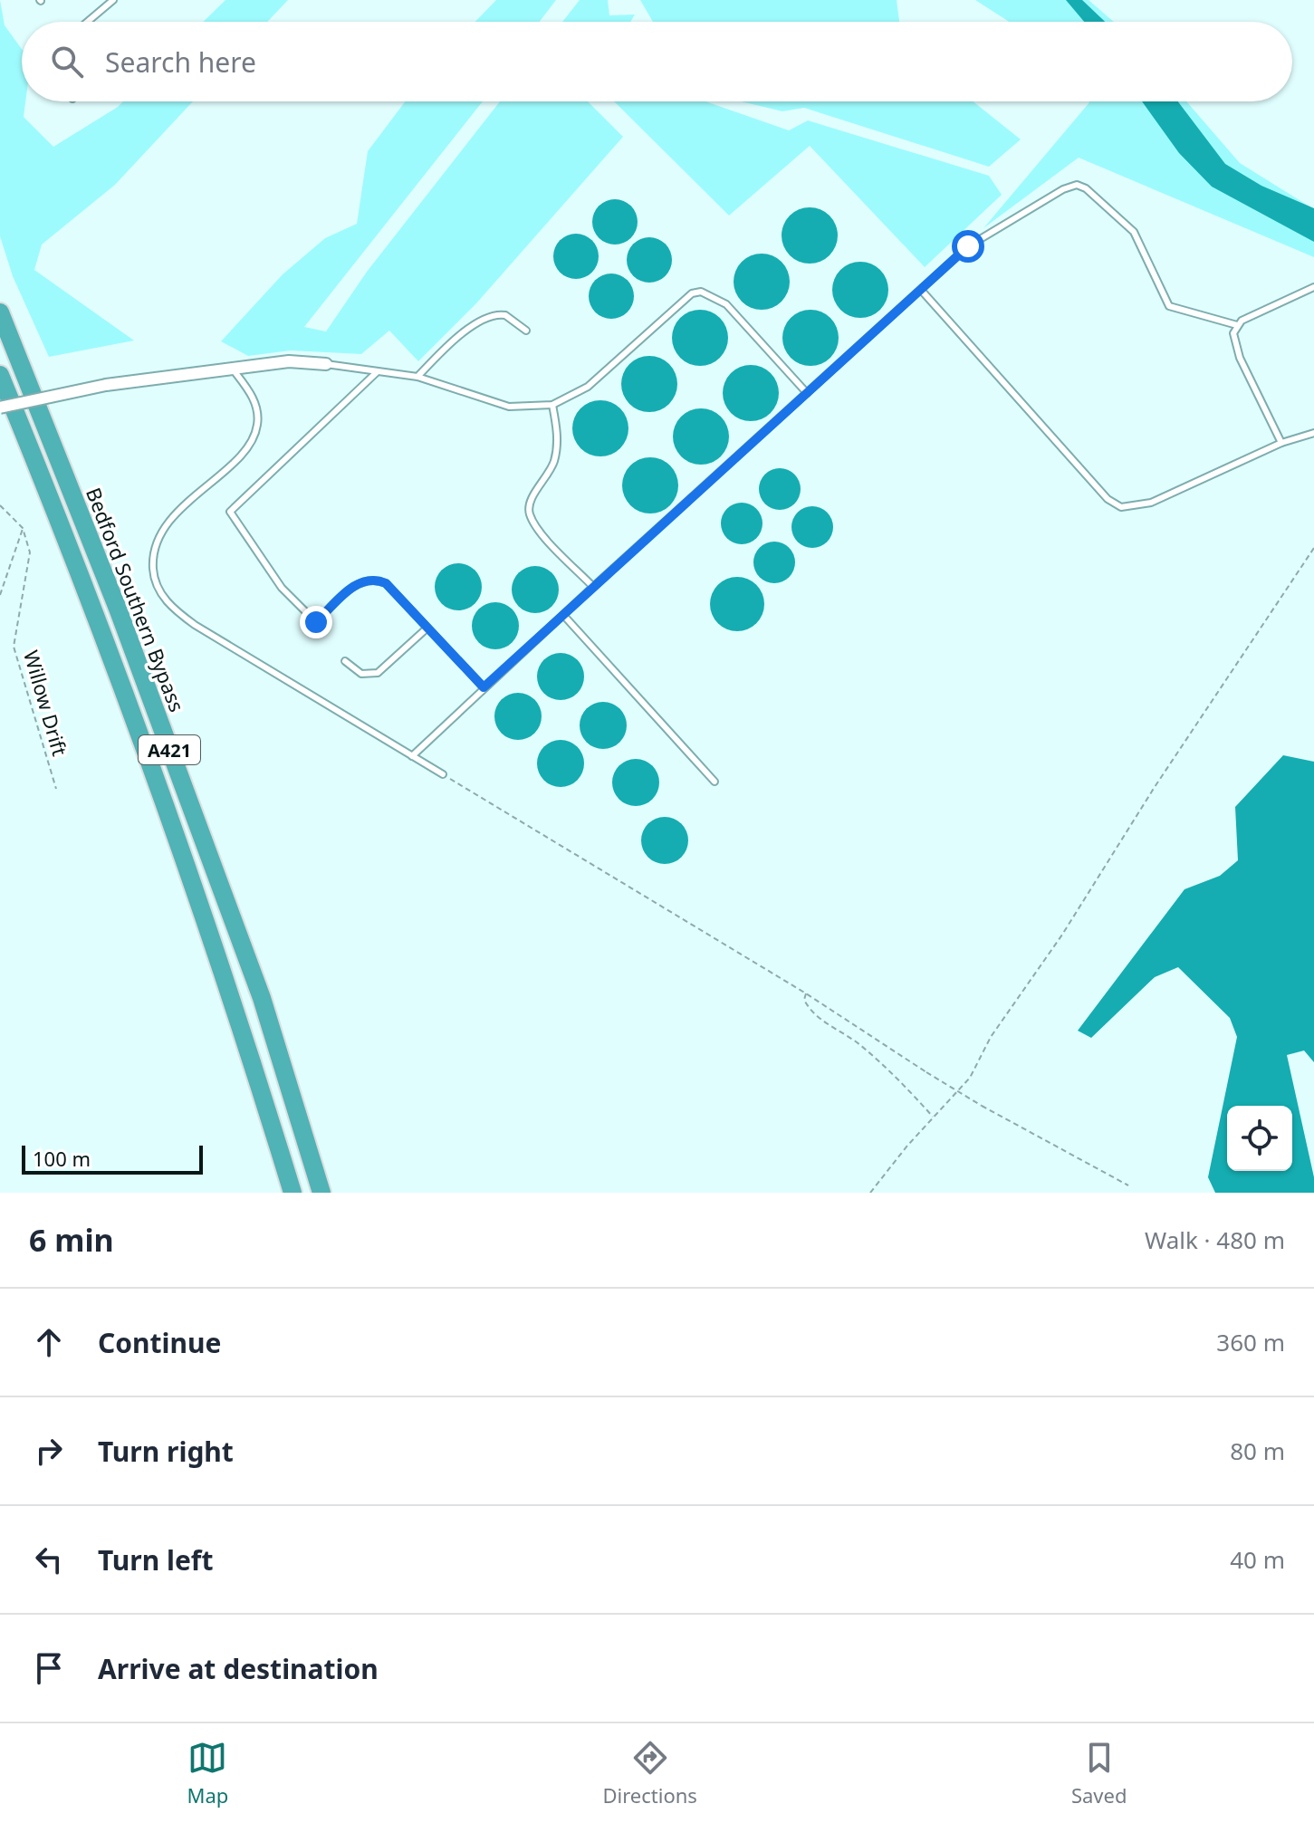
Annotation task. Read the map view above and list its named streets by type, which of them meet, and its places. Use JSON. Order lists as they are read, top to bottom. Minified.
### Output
{"streets":{"highway":["Bedford Southern Bypass","A421"],"path":["Willow Drift"]},"scale_bar":"100 m","page":{"search":"Search here","scale":"100 m","heading":["6 min","Walk · 480 m"],"list":[["Continue","360 m"],["Turn right","80 m"],["Turn left","40 m"],"Arrive at destination"],"nav":["Map","Directions","Saved"]}}
